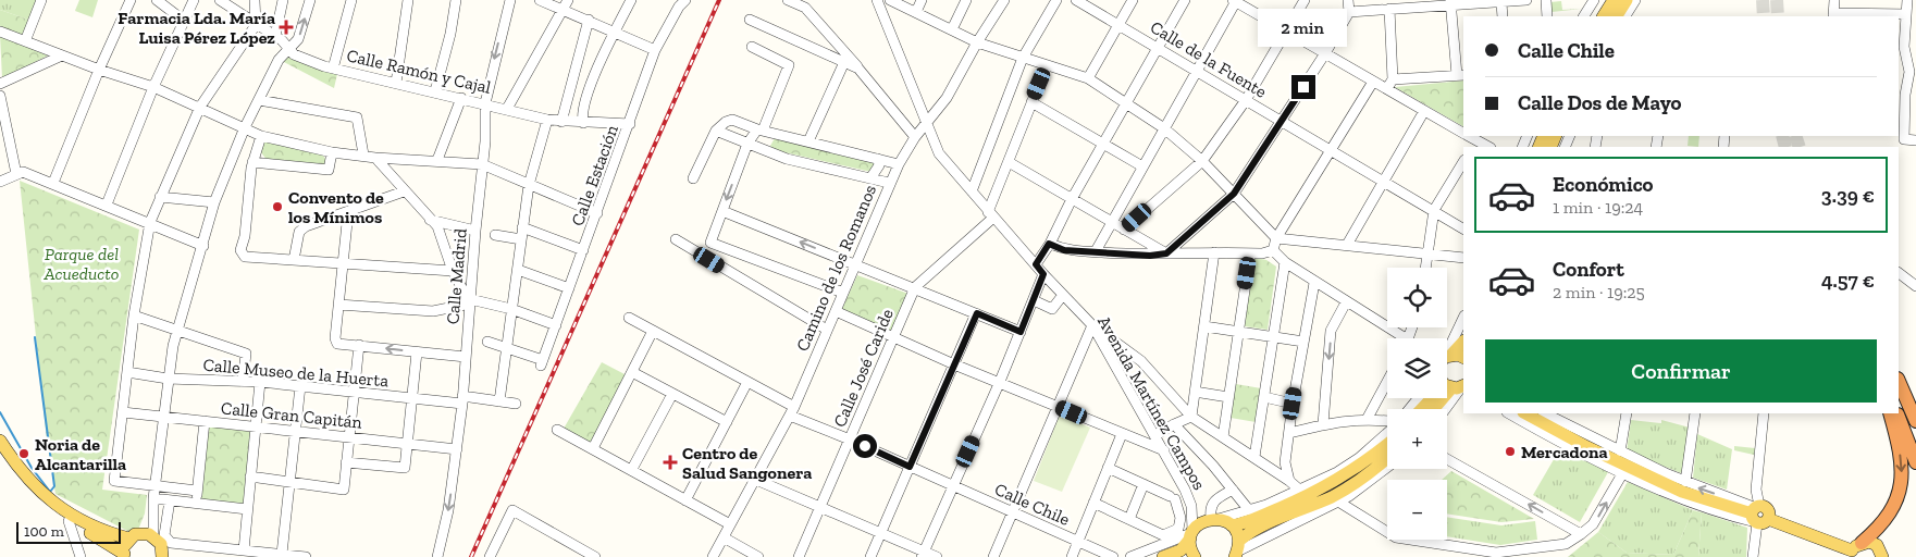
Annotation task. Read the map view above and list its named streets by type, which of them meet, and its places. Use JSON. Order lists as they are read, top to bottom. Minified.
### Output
{"streets":{"street":["Calle de la Fuente","Calle Ramón y Cajal","Calle Estación","Camino de los Romanos","Calle Madrid","Calle José Caride","Calle Museo de la Huerta","Avenida Martínez Campos","Calle Gran Capitán","Calle Chile"]},"crossings":[["Calle Ramón y Cajal","Calle Estación"],["Calle Ramón y Cajal","Calle Madrid"],["Camino de los Romanos","Avenida Martínez Campos"],["Camino de los Romanos","Calle Chile"],["Calle Madrid","Calle Museo de la Huerta"],["Calle Madrid","Calle Gran Capitán"],["Calle José Caride","Avenida Martínez Campos"],["Calle José Caride","Calle Chile"]],"parks":["Parque del Acueducto"],"places":{"health":["Farmacia Lda. María Luisa Pérez López","Centro de Salud Sangonera"],"other":["Convento de los Mínimos","Mercadona","Noria de Alcantarilla"]},"scale_bar":"100 m","page":{"bubble":"2 min","banner":["Calle Chile","Calle Dos de Mayo"],"list":[{"name":"Económico","note":"1 min · 19:24","value":"3.39 €"},{"name":"Confort","note":"2 min · 19:25","value":"4.57 €"}],"map_buttons":["+","−"],"buttons":"Confirmar","scale":"100 m"}}
